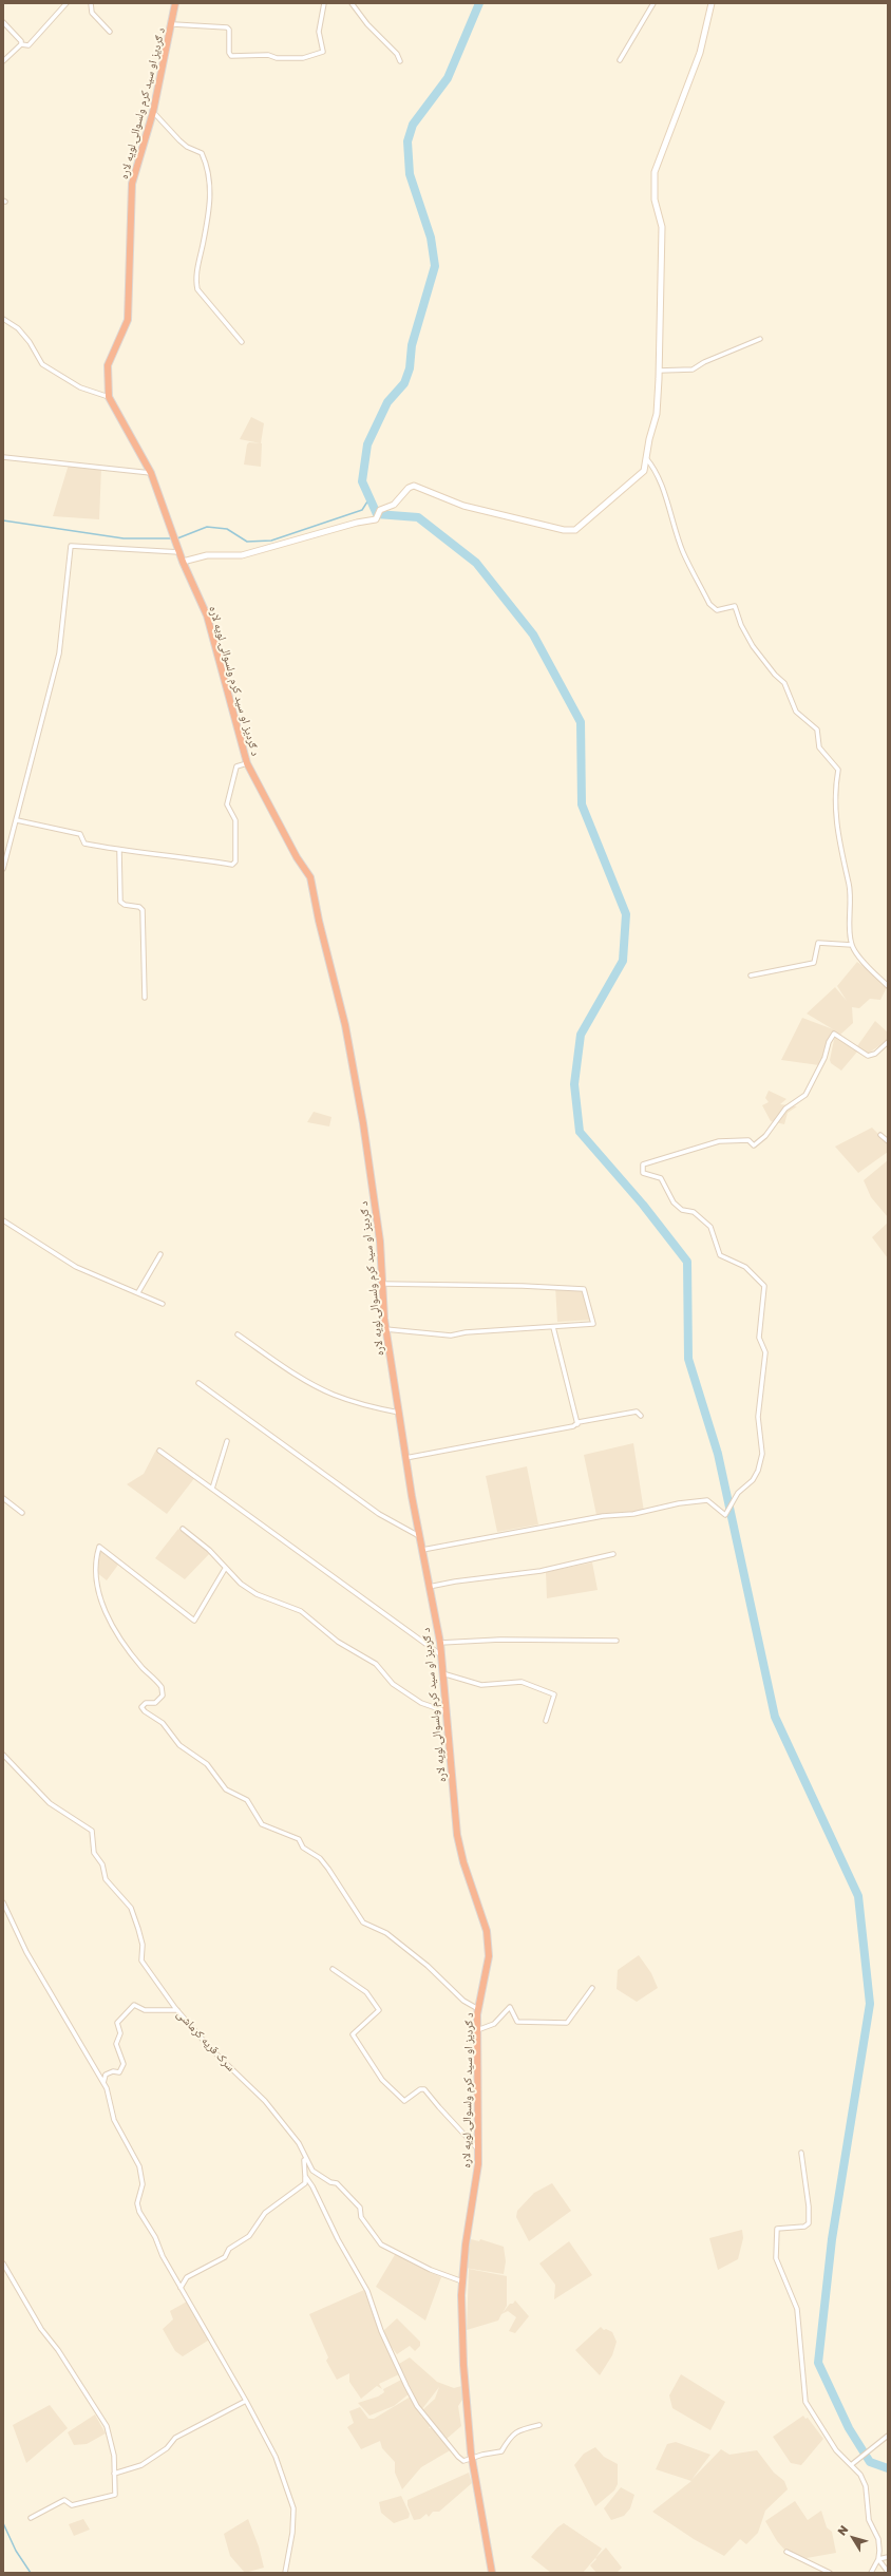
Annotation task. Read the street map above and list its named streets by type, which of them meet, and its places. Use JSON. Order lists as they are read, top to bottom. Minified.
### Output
{"streets":{"highway":["د ګردیز او سید کرم ولسوالۍ لویه لاره"],"street":["سرک قریه کرماشی"]},"crossings":[["د ګردیز او سید کرم ولسوالۍ لویه لاره","سرک قریه کرماشی"]],"north":"top left"}
